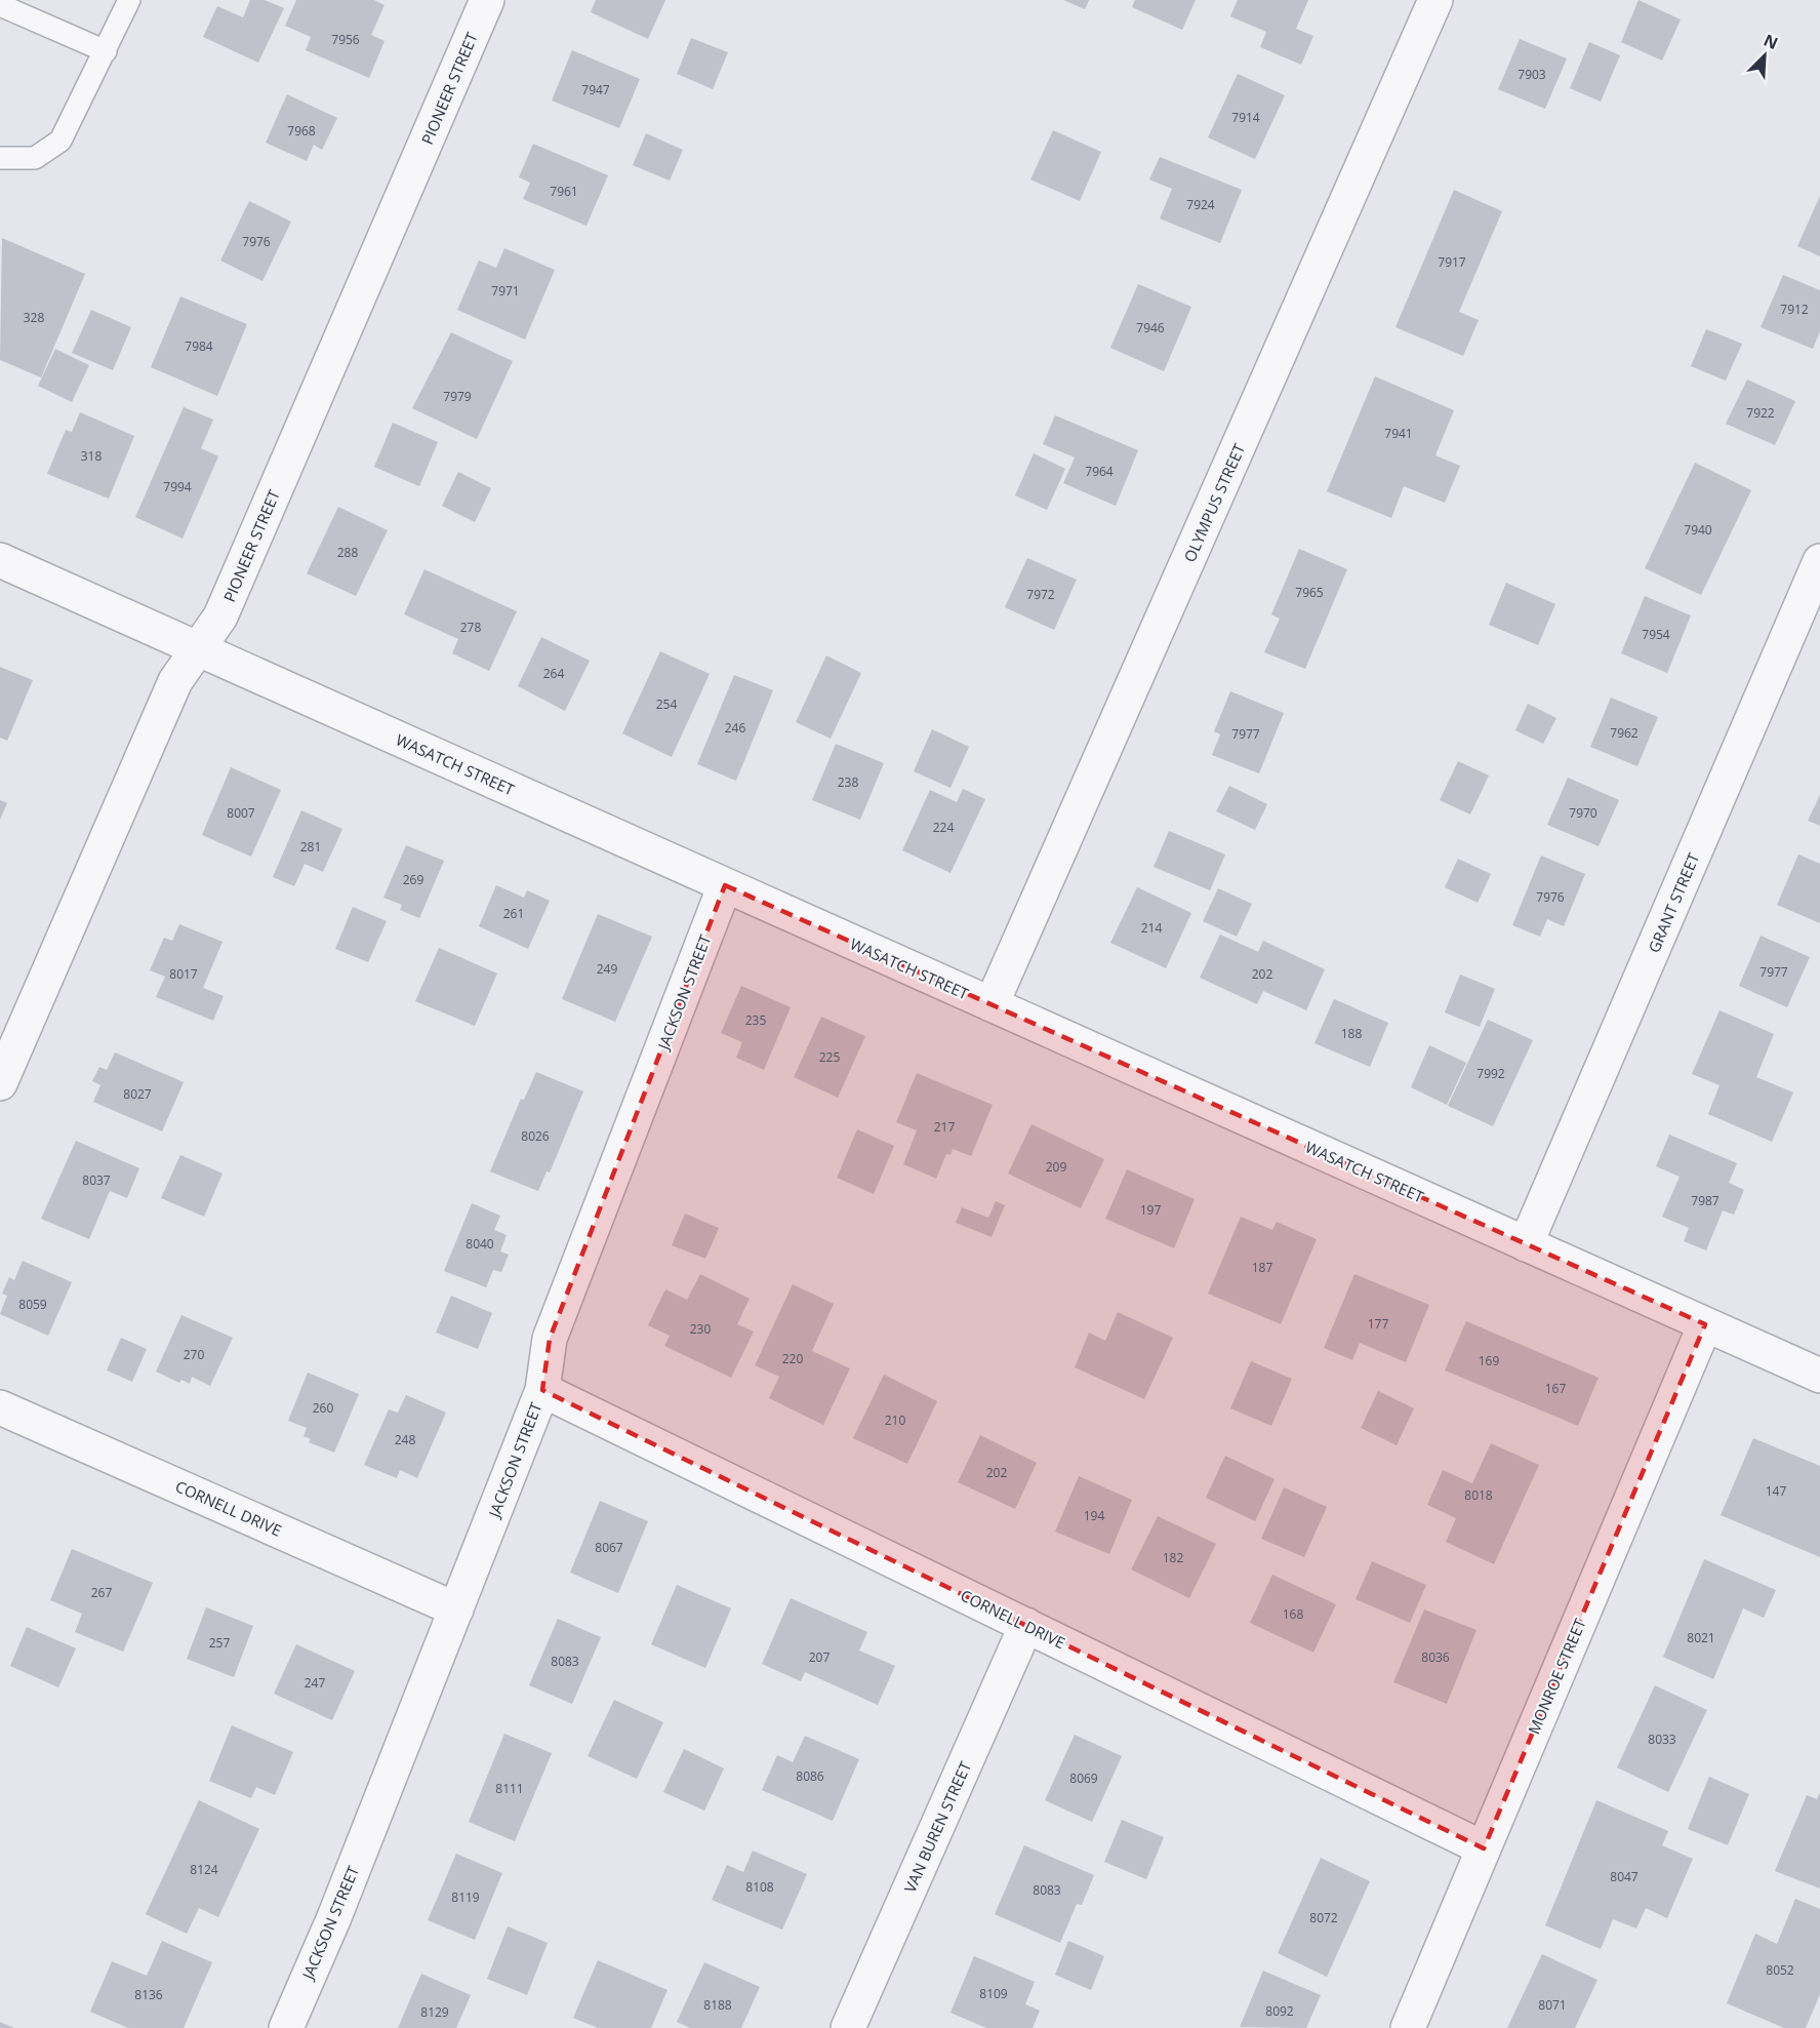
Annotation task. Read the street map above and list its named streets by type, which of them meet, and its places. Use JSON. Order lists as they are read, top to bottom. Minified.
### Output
{"streets":{"street":["PIONEER STREET","OLYMPUS STREET","WASATCH STREET","GRANT STREET","JACKSON STREET","CORNELL DRIVE","MONROE STREET","VAN BUREN STREET"]},"crossings":[["PIONEER STREET","WASATCH STREET"],["OLYMPUS STREET","WASATCH STREET"],["WASATCH STREET","GRANT STREET"],["WASATCH STREET","JACKSON STREET"],["WASATCH STREET","MONROE STREET"],["JACKSON STREET","CORNELL DRIVE"],["CORNELL DRIVE","MONROE STREET"],["CORNELL DRIVE","VAN BUREN STREET"]],"house_numbers":["7956","7903","7947","7914","7968","7961","7924","7976","7917","7971","7912","328","7946","7984","7979","7922","7941","318","7964","7994","7940","288","7965","7972","278","7954","264","254","246","7962","7977","238","8007","7970","224","281","269","7976","261","214","249","7977","8017","202","235","188","225","7992","8027","217","8026","209","8037","7987","197","8040","187","8059","177","230","270","220","169","167","260","210","248","202","147","8018","194","8067","182","267","168","8021","257","207","8036","8083","247","8033","8086","8069","8111","8124","8047","8108","8083","8119","8072","8052","8109","8136","8188","8071","8092","8129"],"north":"top right"}
